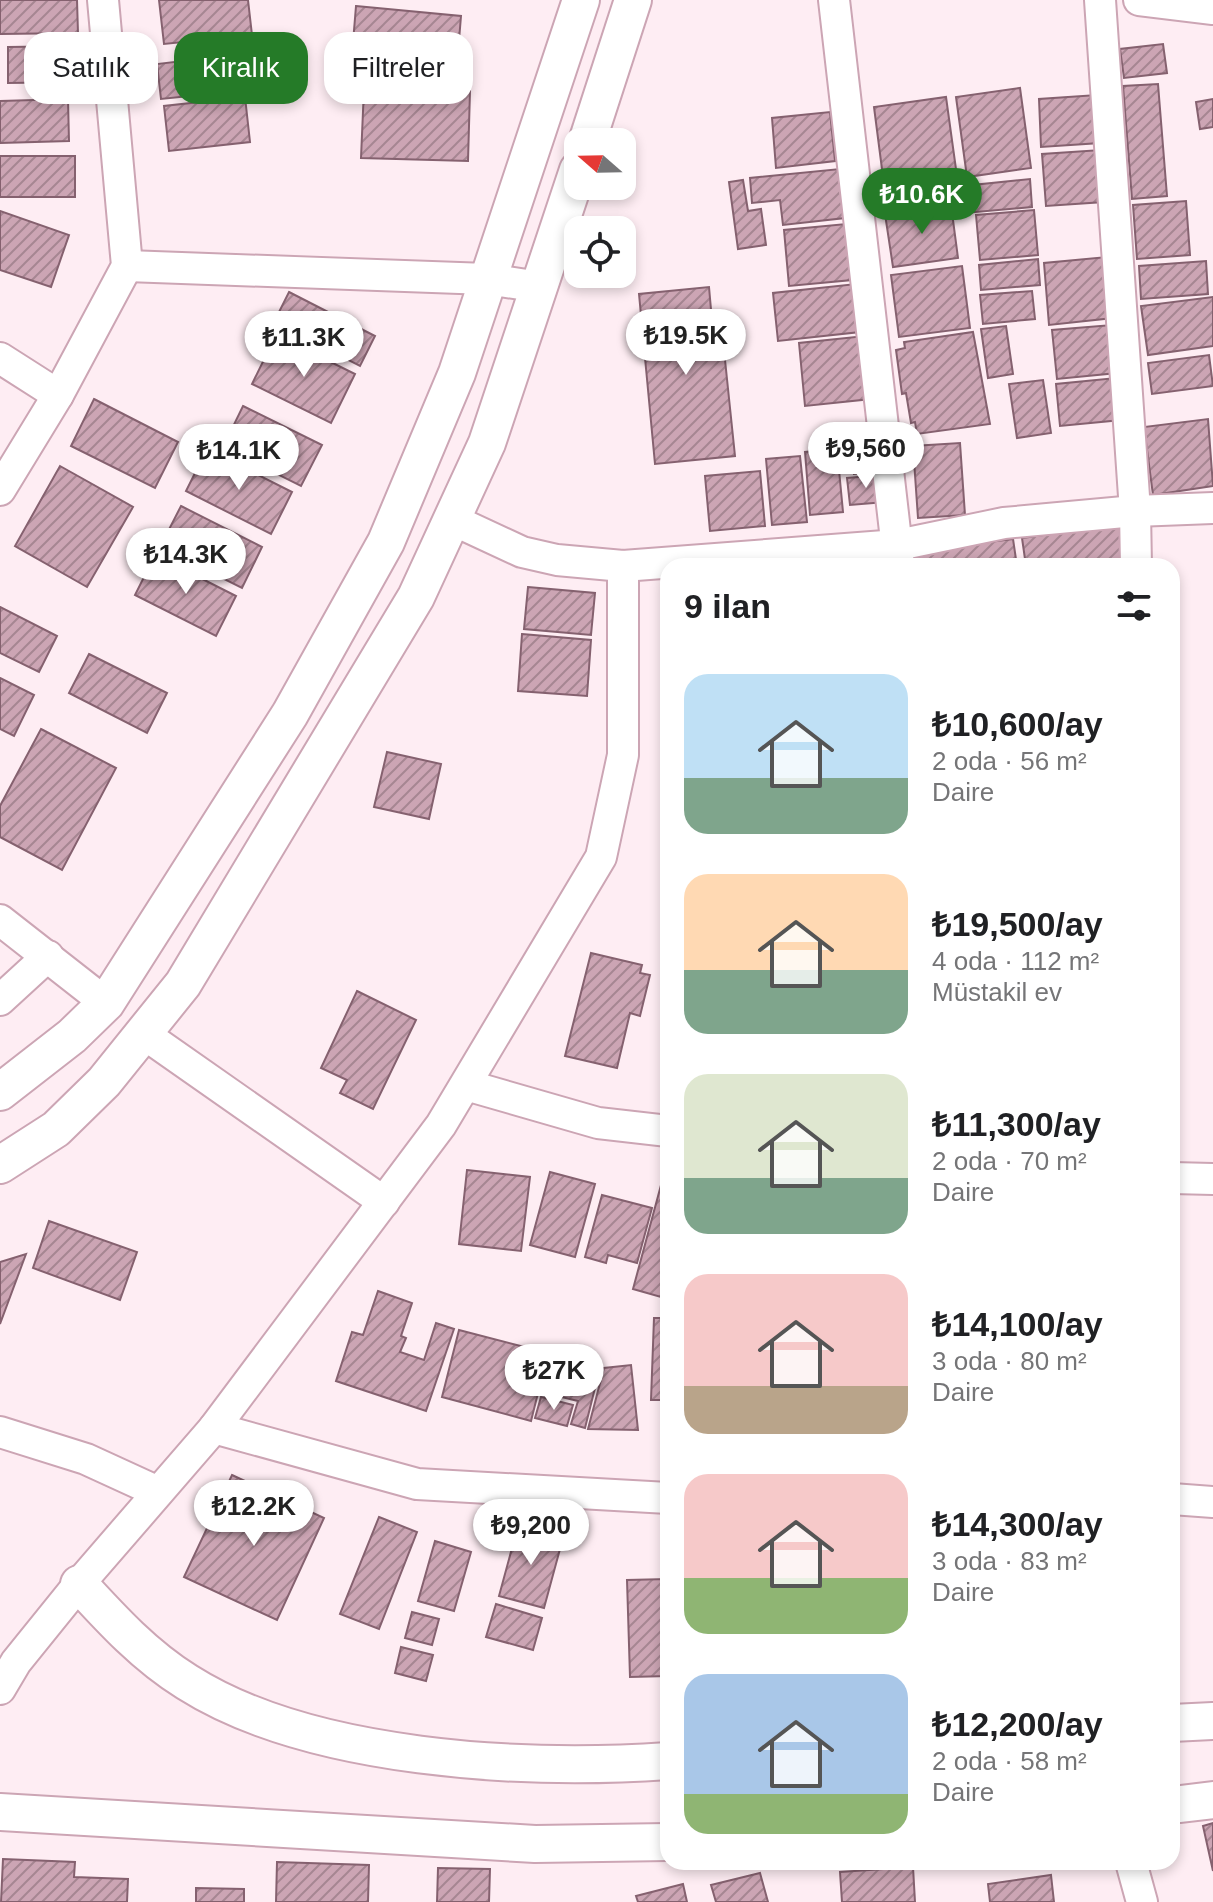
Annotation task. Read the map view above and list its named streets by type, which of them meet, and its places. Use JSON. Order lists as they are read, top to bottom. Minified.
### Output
{"north":"left","page":{"chip":["Satılık","Kiralık","Filtreler"],"price":["₺10.6K","₺19.5K","₺11.3K","₺9,560","₺14.1K","₺14.3K","₺27K","₺12.2K","₺9,200"],"heading":"9 ilan","list":[{"name":"₺10,600/ay","note":"2 oda · 56 m² · Daire"},{"name":"₺19,500/ay","note":"4 oda · 112 m² · Müstakil ev"},{"name":"₺11,300/ay","note":"2 oda · 70 m² · Daire"},{"name":"₺14,100/ay","note":"3 oda · 80 m² · Daire"},{"name":"₺14,300/ay","note":"3 oda · 83 m² · Daire"},{"name":"₺12,200/ay","note":"2 oda · 58 m² · Daire"}]}}
